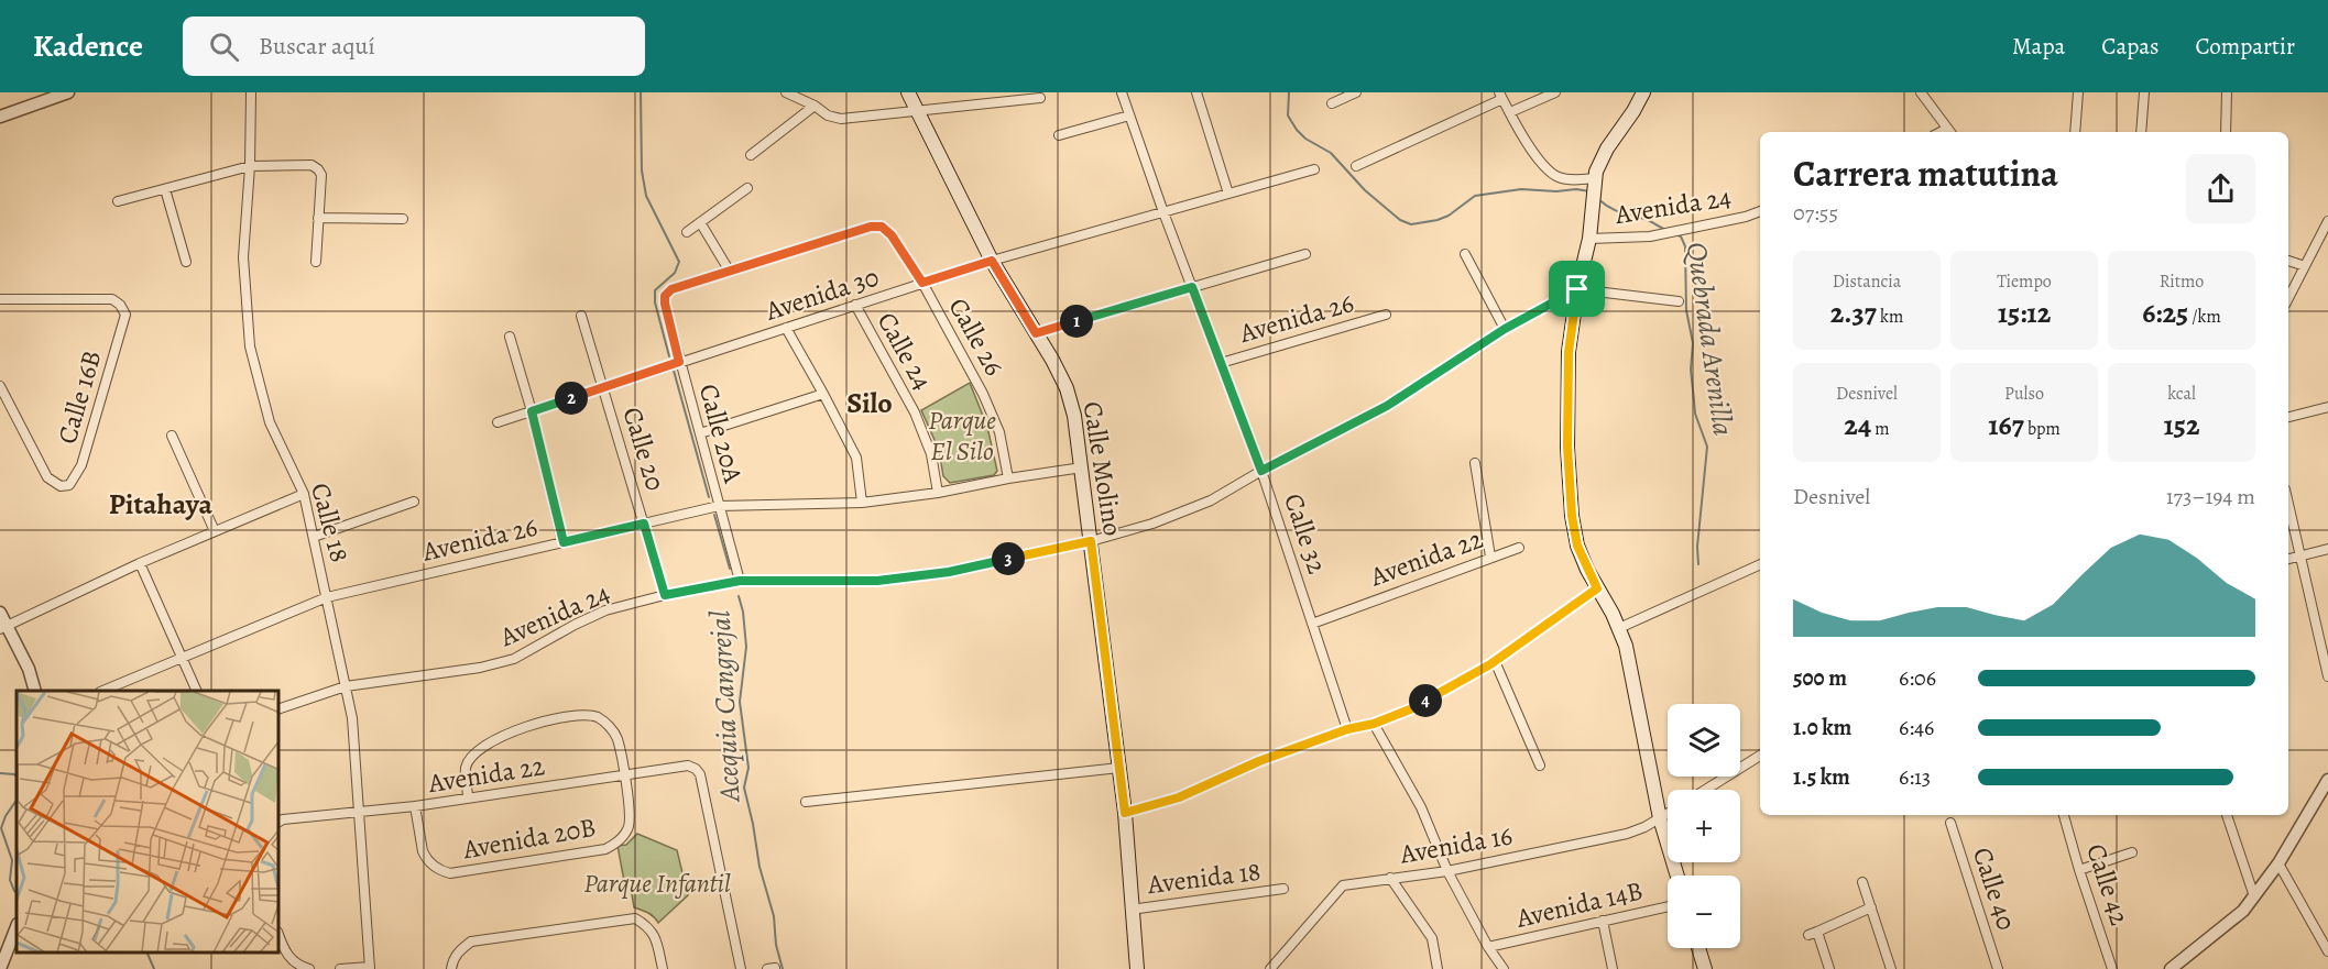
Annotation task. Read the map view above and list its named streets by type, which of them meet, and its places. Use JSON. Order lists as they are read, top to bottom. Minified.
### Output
{"streets":{"main road":["Calle Molino"],"street":["Avenida 24","Avenida 30","Avenida 26","Calle 26","Calle 24","Calle 16B","Calle 20A","Calle 20","Calle 18","Calle 32","Avenida 22","Avenida 20B","Avenida 16","Avenida 18","Calle 42","Calle 40","Avenida 14B"]},"crossings":[["Avenida 24","Calle 20A"],["Avenida 24","Calle 20"],["Avenida 24","Calle Molino"],["Avenida 24","Calle 18"],["Avenida 24","Calle 32"],["Avenida 30","Calle 26"],["Avenida 30","Calle 24"],["Avenida 30","Calle 20A"],["Avenida 30","Calle 20"],["Avenida 30","Calle Molino"],["Avenida 30","Calle 32"],["Avenida 26","Calle 26"],["Avenida 26","Calle 24"],["Avenida 26","Calle 20A"],["Avenida 26","Calle 20"],["Avenida 26","Calle Molino"],["Avenida 26","Calle 18"],["Avenida 26","Calle 32"],["Calle 26","Calle 20A"],["Calle Molino","Avenida 18"],["Calle 18","Avenida 22"],["Calle 32","Avenida 22"],["Avenida 22","Avenida 20B"]],"districts":["Silo","Pitahaya"],"water":["Quebrada Arenilla","Acequia Cangrejal"],"parks":["Parque El Silo","Parque Infantil"],"page":{"header":"Kadence","search":"Buscar aquí","nav":["Mapa","Capas","Compartir"],"heading":["Carrera matutina","07:55"],"stats":[["Distancia","2.37 km"],["Tiempo","15:12"],["Ritmo","6:25 /km"],["Desnivel","24 m"],["Pulso","167 bpm"],["kcal","152"]],"pins":["1","2","3","4"],"chart":["Desnivel","173–194 m"],"list":[{"name":"500 m","note":"6:06"},{"name":"1.0 km","note":"6:46"},{"name":"1.5 km","note":"6:13"}],"map_buttons":["+","−"]}}
